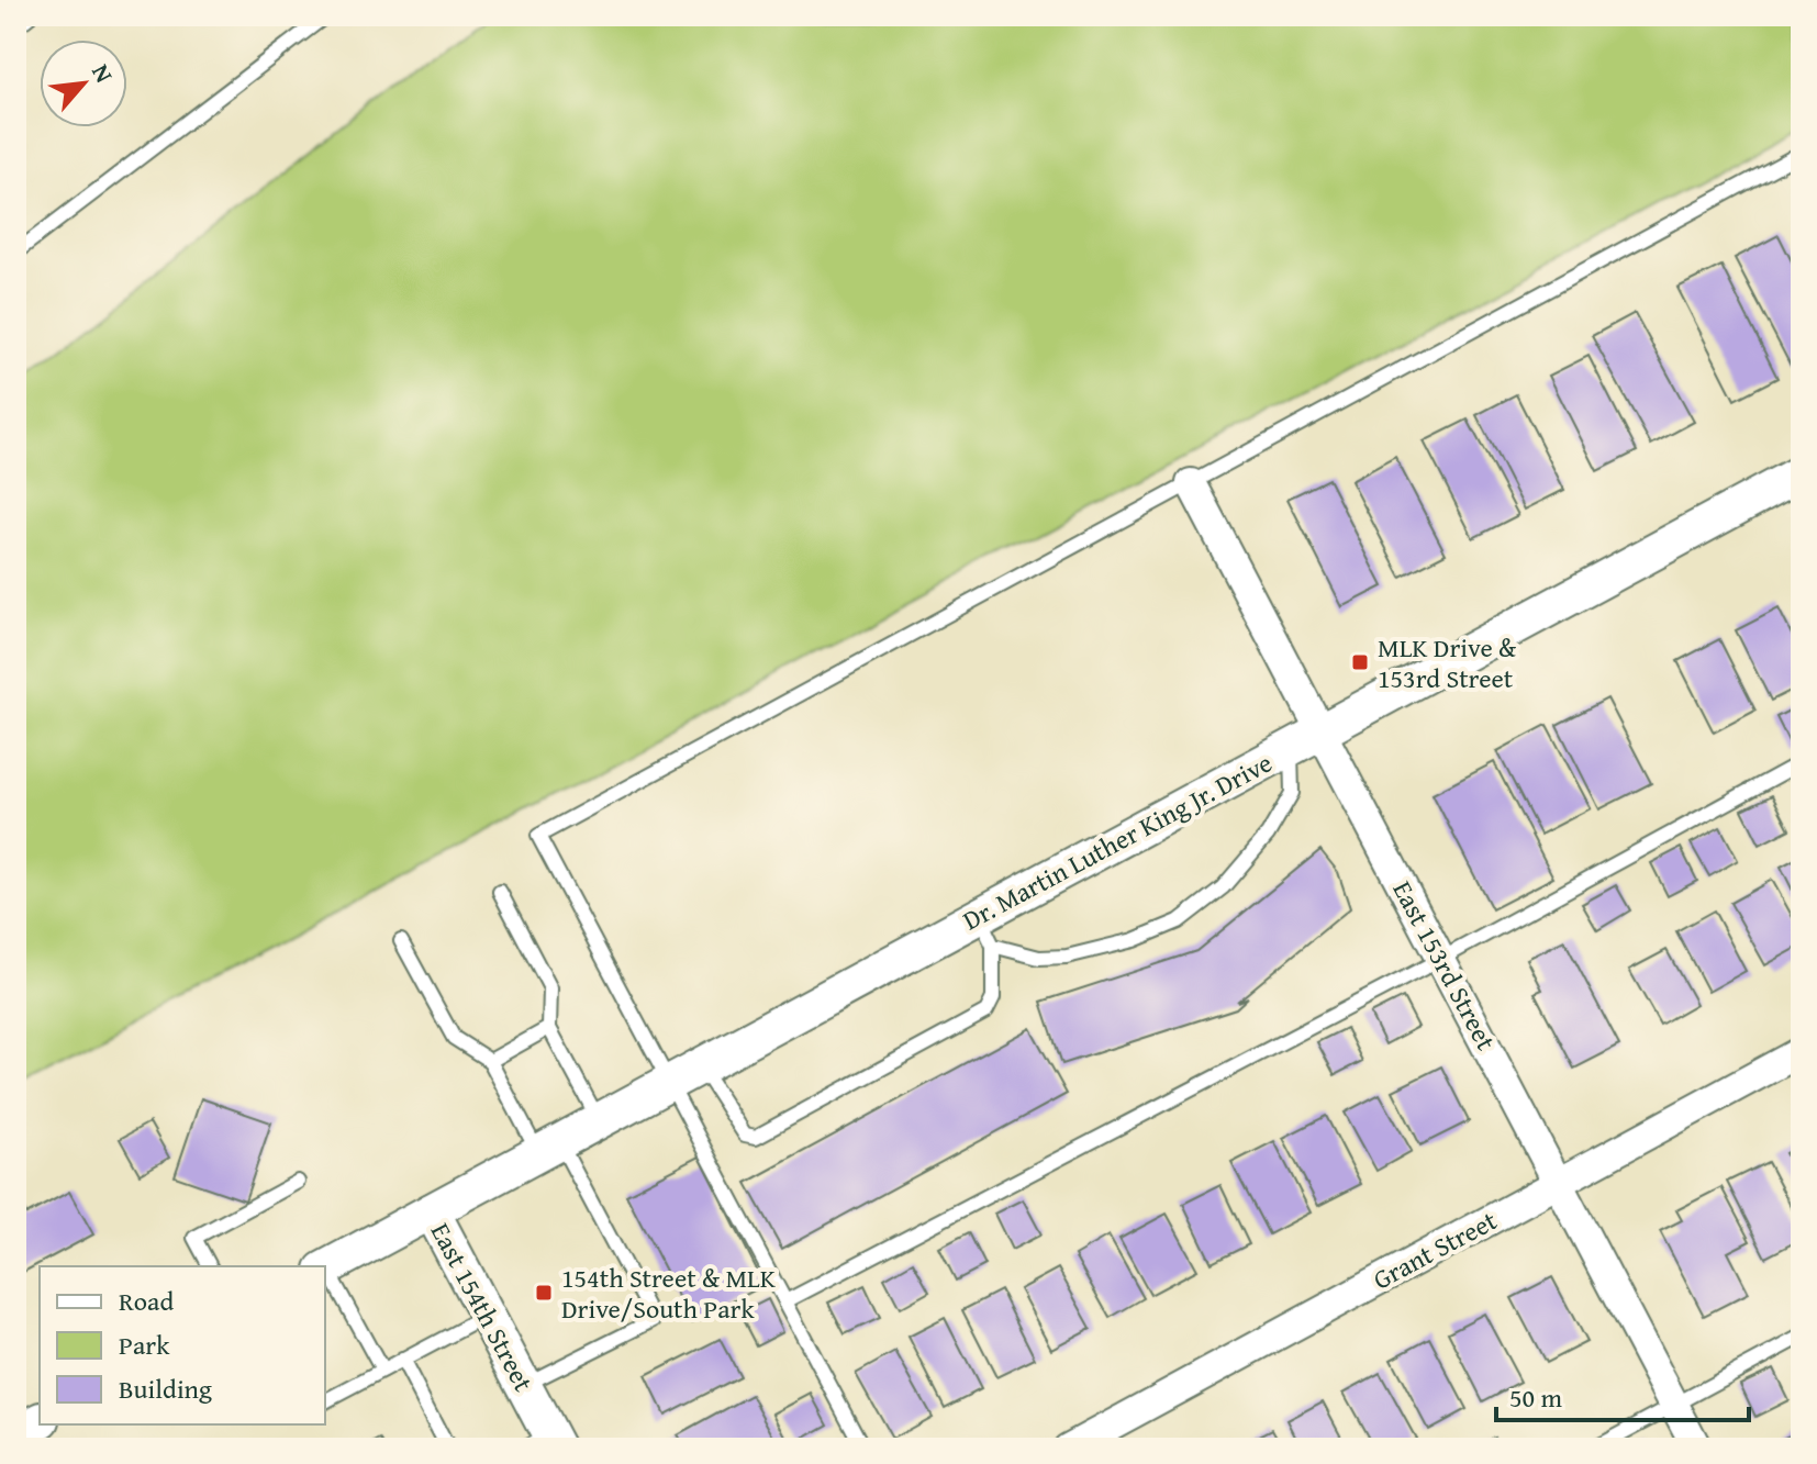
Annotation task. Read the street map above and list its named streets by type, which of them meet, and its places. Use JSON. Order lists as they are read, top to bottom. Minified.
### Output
{"streets":{"street":["Dr. Martin Luther King Jr. Drive","East 153rd Street","Grant Street","East 154th Street"]},"crossings":[["Dr. Martin Luther King Jr. Drive","East 153rd Street"],["Dr. Martin Luther King Jr. Drive","East 154th Street"],["East 153rd Street","Grant Street"]],"places":{"transit":["MLK Drive & 153rd Street","154th Street & MLK Drive/South Park"]},"legend":["Road","Park","Building"],"scale_bar":"50 m","north":"top right"}
